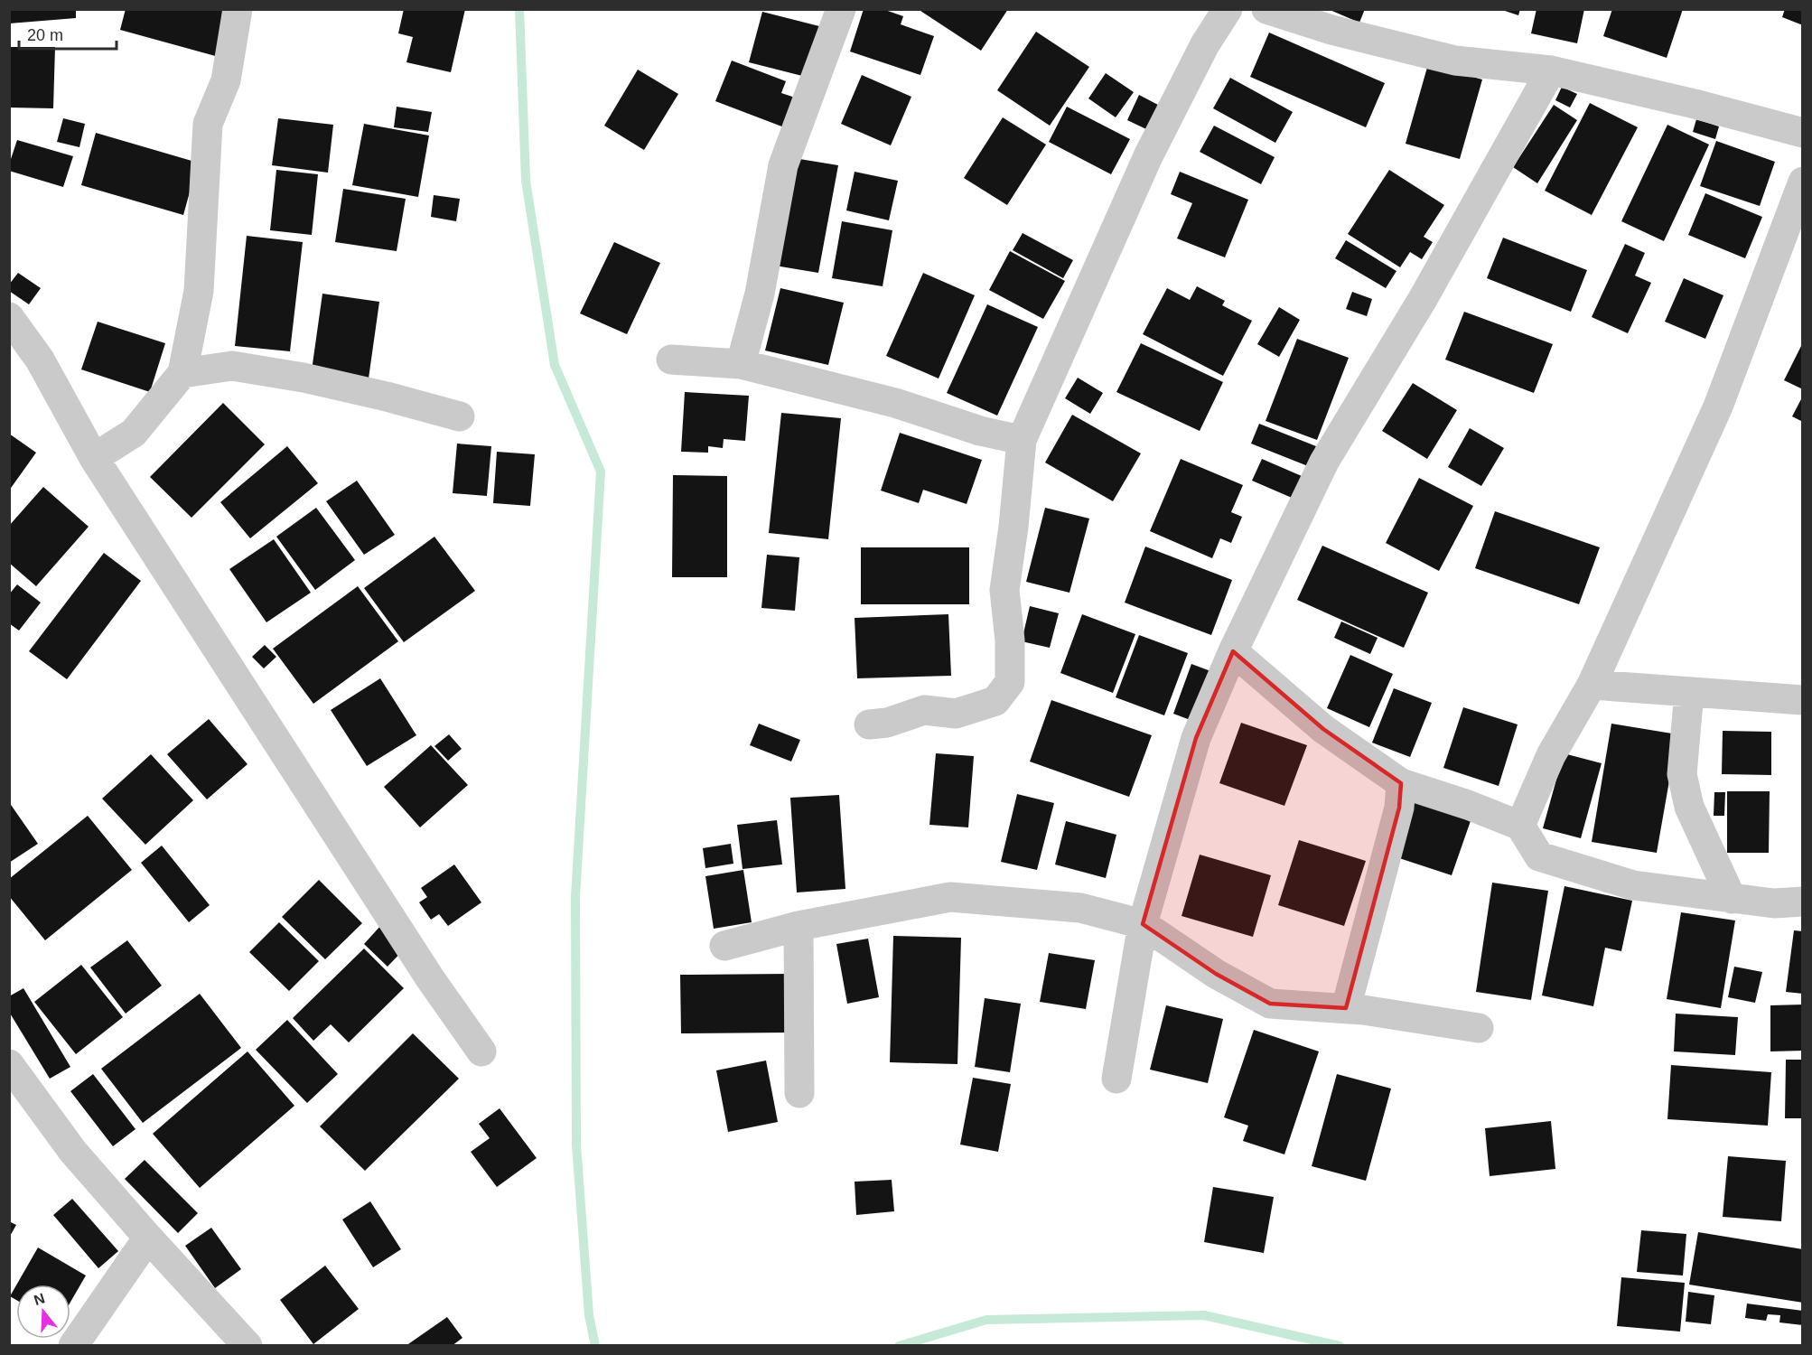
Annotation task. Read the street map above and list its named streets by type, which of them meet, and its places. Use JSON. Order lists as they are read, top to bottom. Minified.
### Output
{"scale_bar":"20 m","north":"top"}
